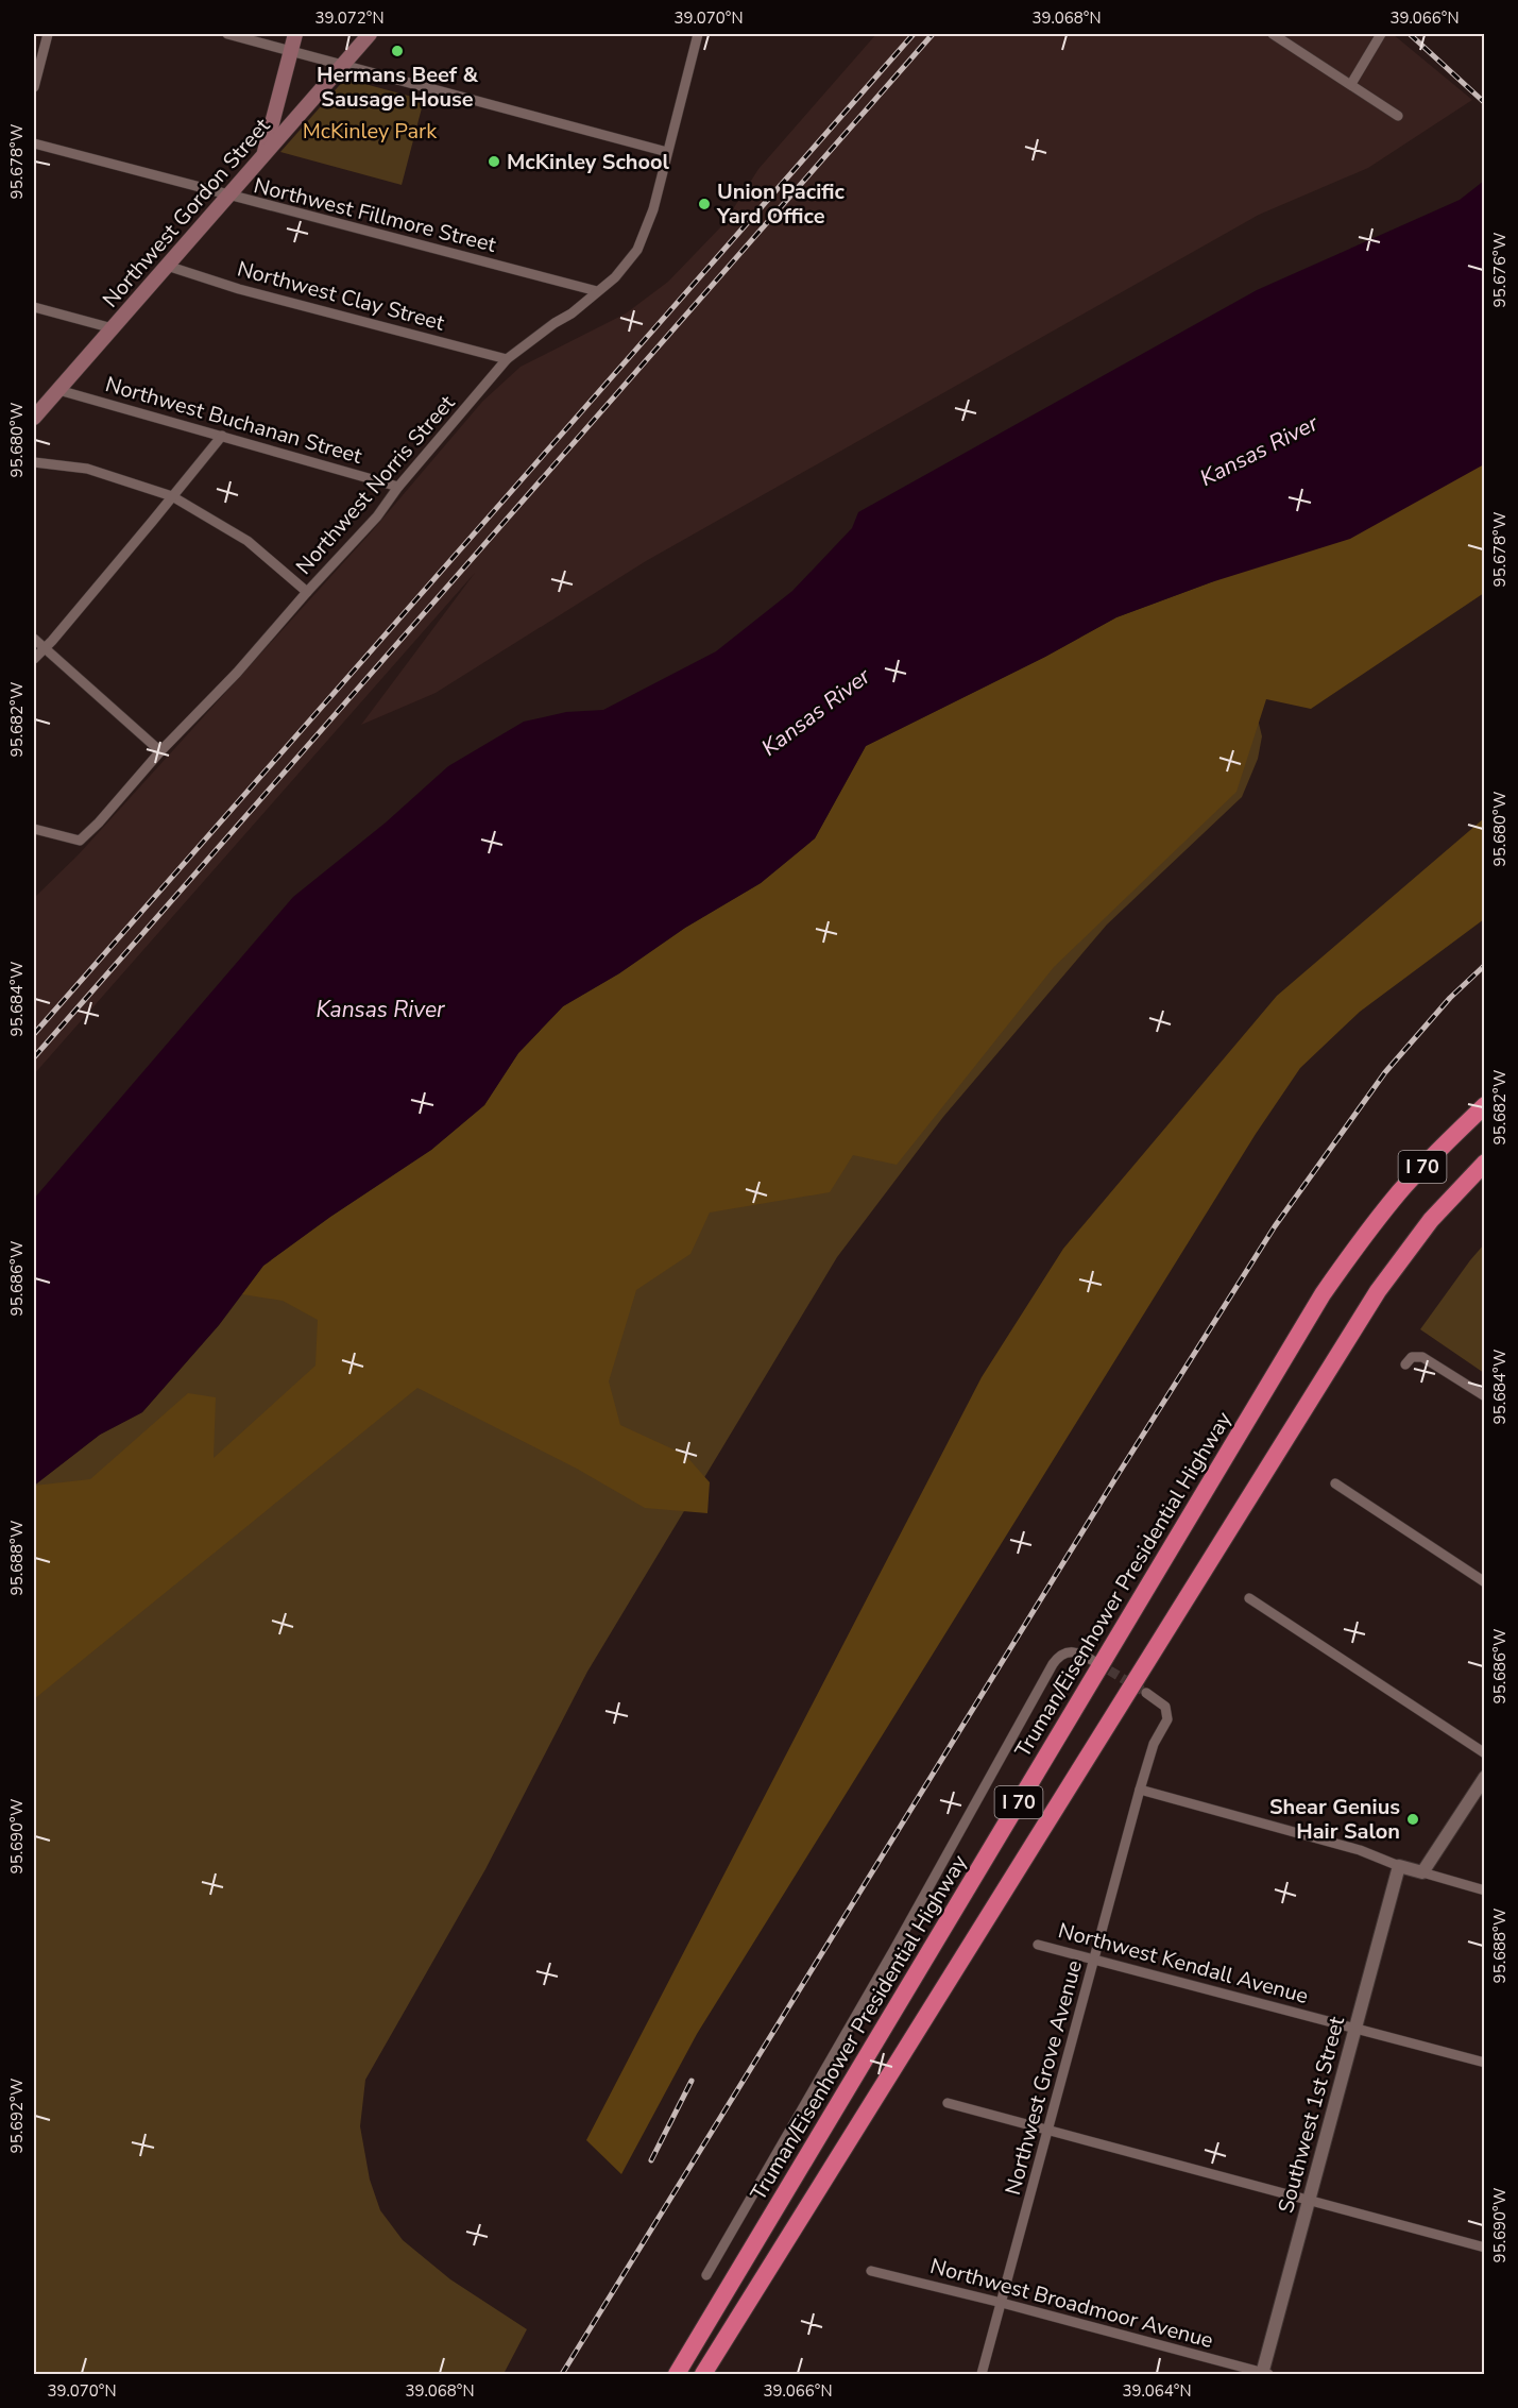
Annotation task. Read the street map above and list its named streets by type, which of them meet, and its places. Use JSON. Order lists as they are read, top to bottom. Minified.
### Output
{"streets":{"highway":["I 70","Truman/Eisenhower Presidential Highway"],"main road":["Northwest Gordon Street"],"street":["Northwest Fillmore Street","Northwest Clay Street","Northwest Buchanan Street","Northwest Norris Street","Northwest Kendall Avenue","Northwest Grove Avenue","Southwest 1st Street","Northwest Broadmoor Avenue"]},"crossings":[["Northwest Gordon Street","Northwest Fillmore Street"],["Northwest Gordon Street","Northwest Clay Street"],["Northwest Gordon Street","Northwest Buchanan Street"],["Northwest Fillmore Street","Northwest Norris Street"],["Northwest Clay Street","Northwest Norris Street"],["Northwest Buchanan Street","Northwest Norris Street"],["Northwest Kendall Avenue","Northwest Grove Avenue"],["Northwest Kendall Avenue","Southwest 1st Street"],["Northwest Grove Avenue","Northwest Broadmoor Avenue"],["Southwest 1st Street","Northwest Broadmoor Avenue"]],"water":["Kansas River"],"parks":["McKinley Park"],"places":["Hermans Beef & Sausage House","McKinley School","Union Pacific Yard Office","Shear Genius Hair Salon"],"coordinates":["39.072°N","39.070°N","39.068°N","39.066°N","95.678°W","95.676°W","95.680°W","95.682°W","95.684°W","95.686°W","95.688°W","95.690°W","95.692°W","39.064°N"]}
